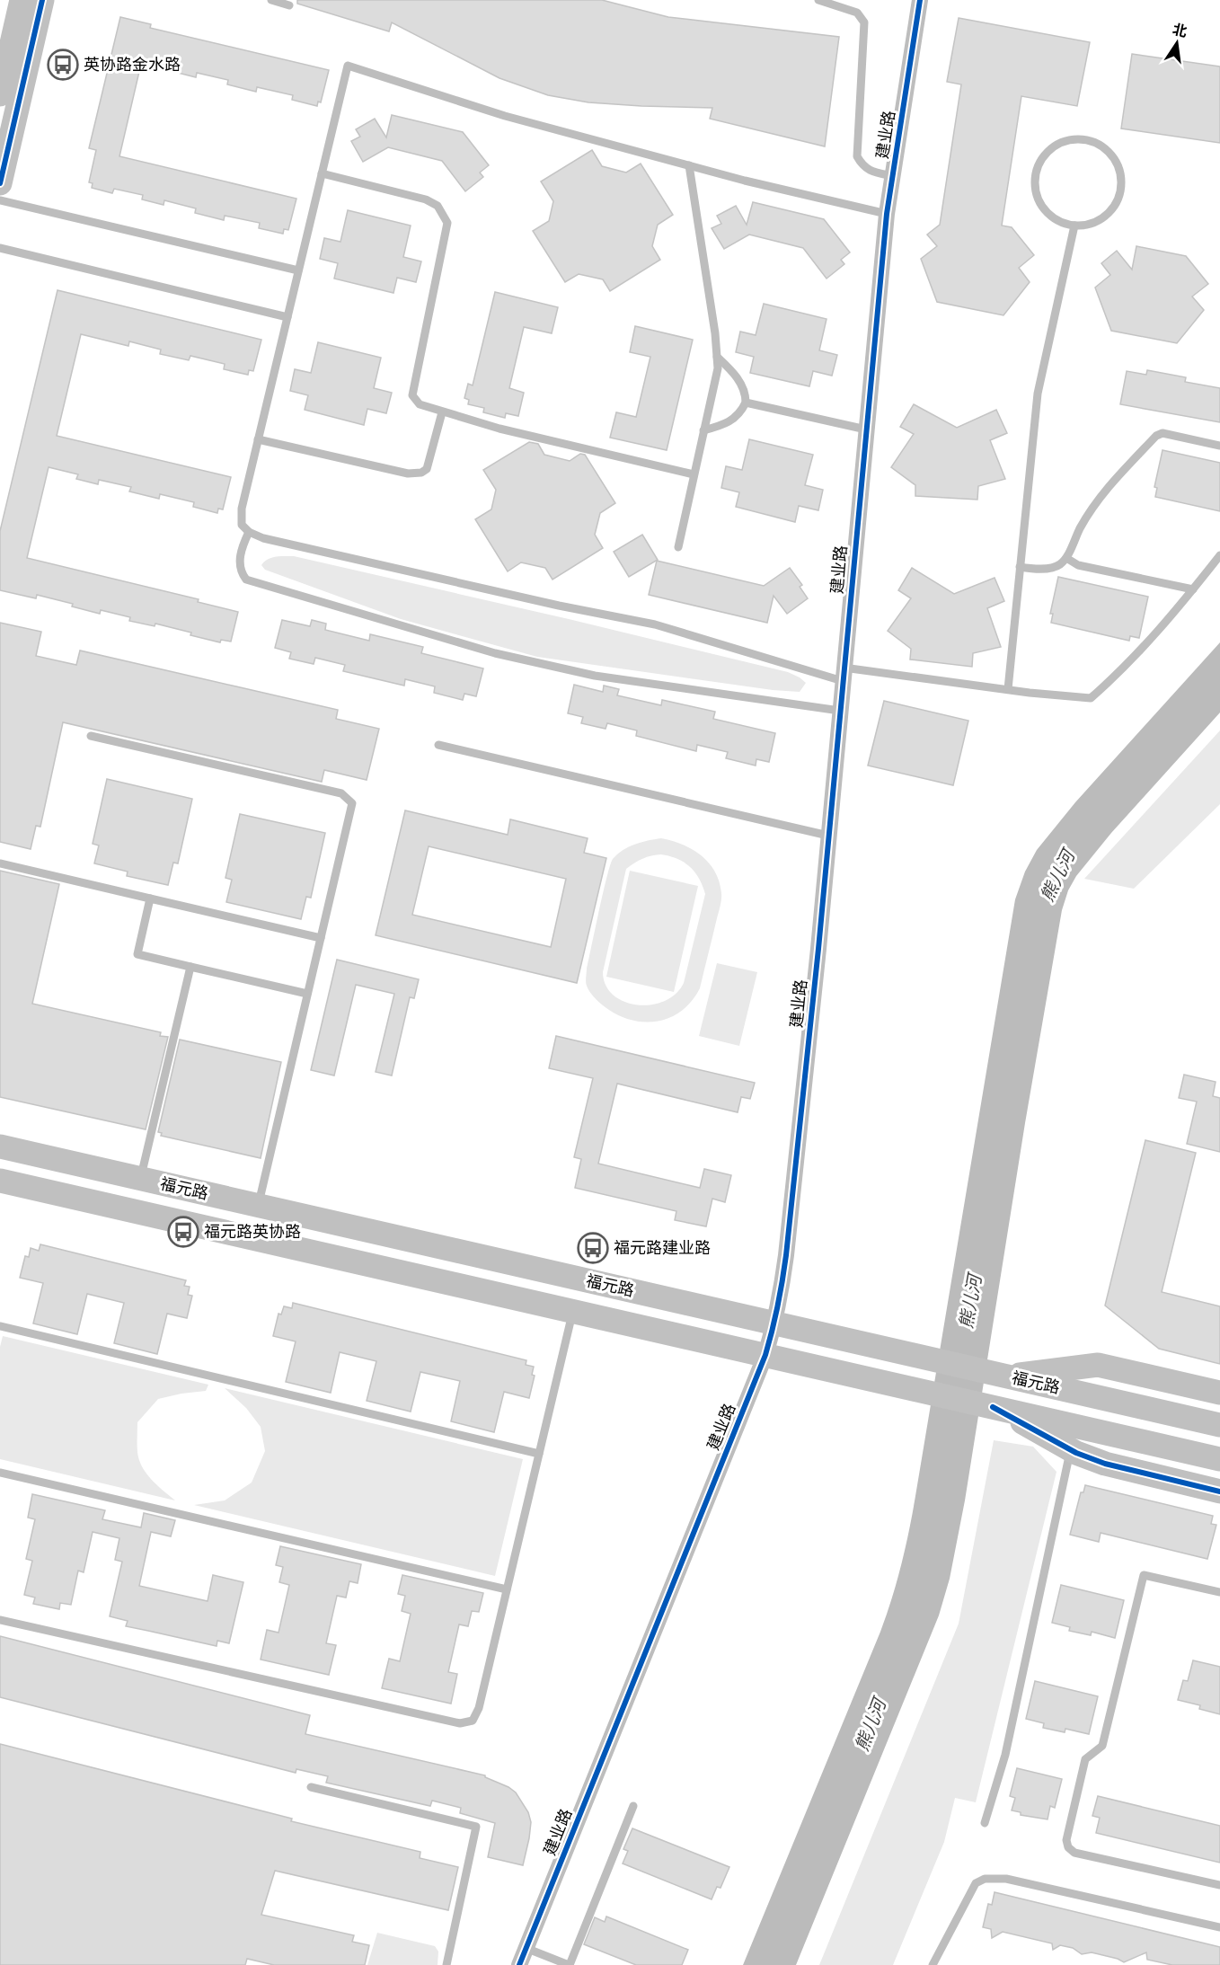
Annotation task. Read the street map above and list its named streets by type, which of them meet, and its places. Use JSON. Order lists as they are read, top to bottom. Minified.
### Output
{"streets":{"main road":["福元路"],"street":["建业路"]},"crossings":[["建业路","福元路"]],"water":["熊儿河"],"places":{"bus stop":["英协路金水路","福元路英协路","福元路建业路"]},"north":"top"}
